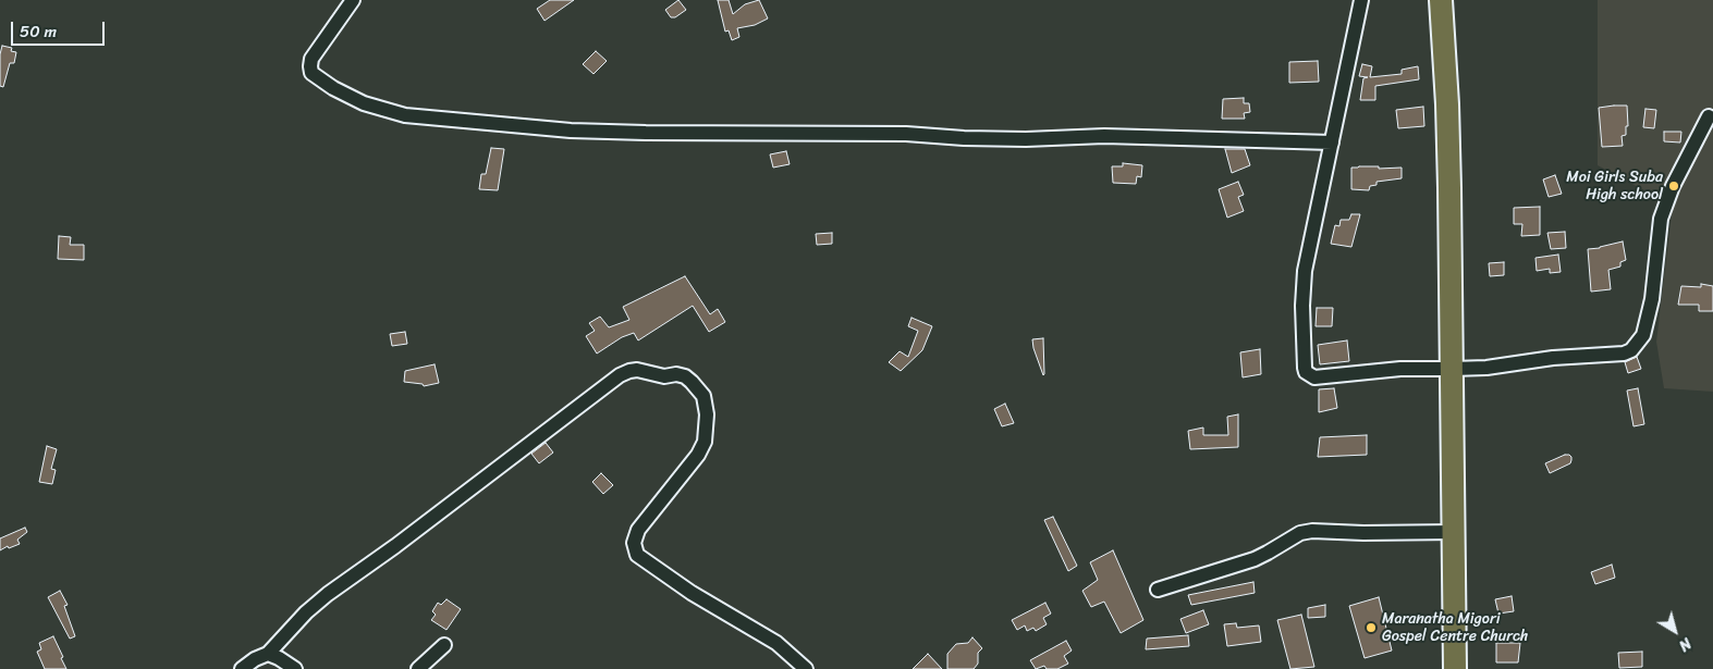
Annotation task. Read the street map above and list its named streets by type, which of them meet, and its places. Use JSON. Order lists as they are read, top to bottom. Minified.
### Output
{"places":["Moi Girls Suba High school","Maranatha Migori Gospel Centre Church"],"scale_bar":"50 m","north":"bottom right"}
